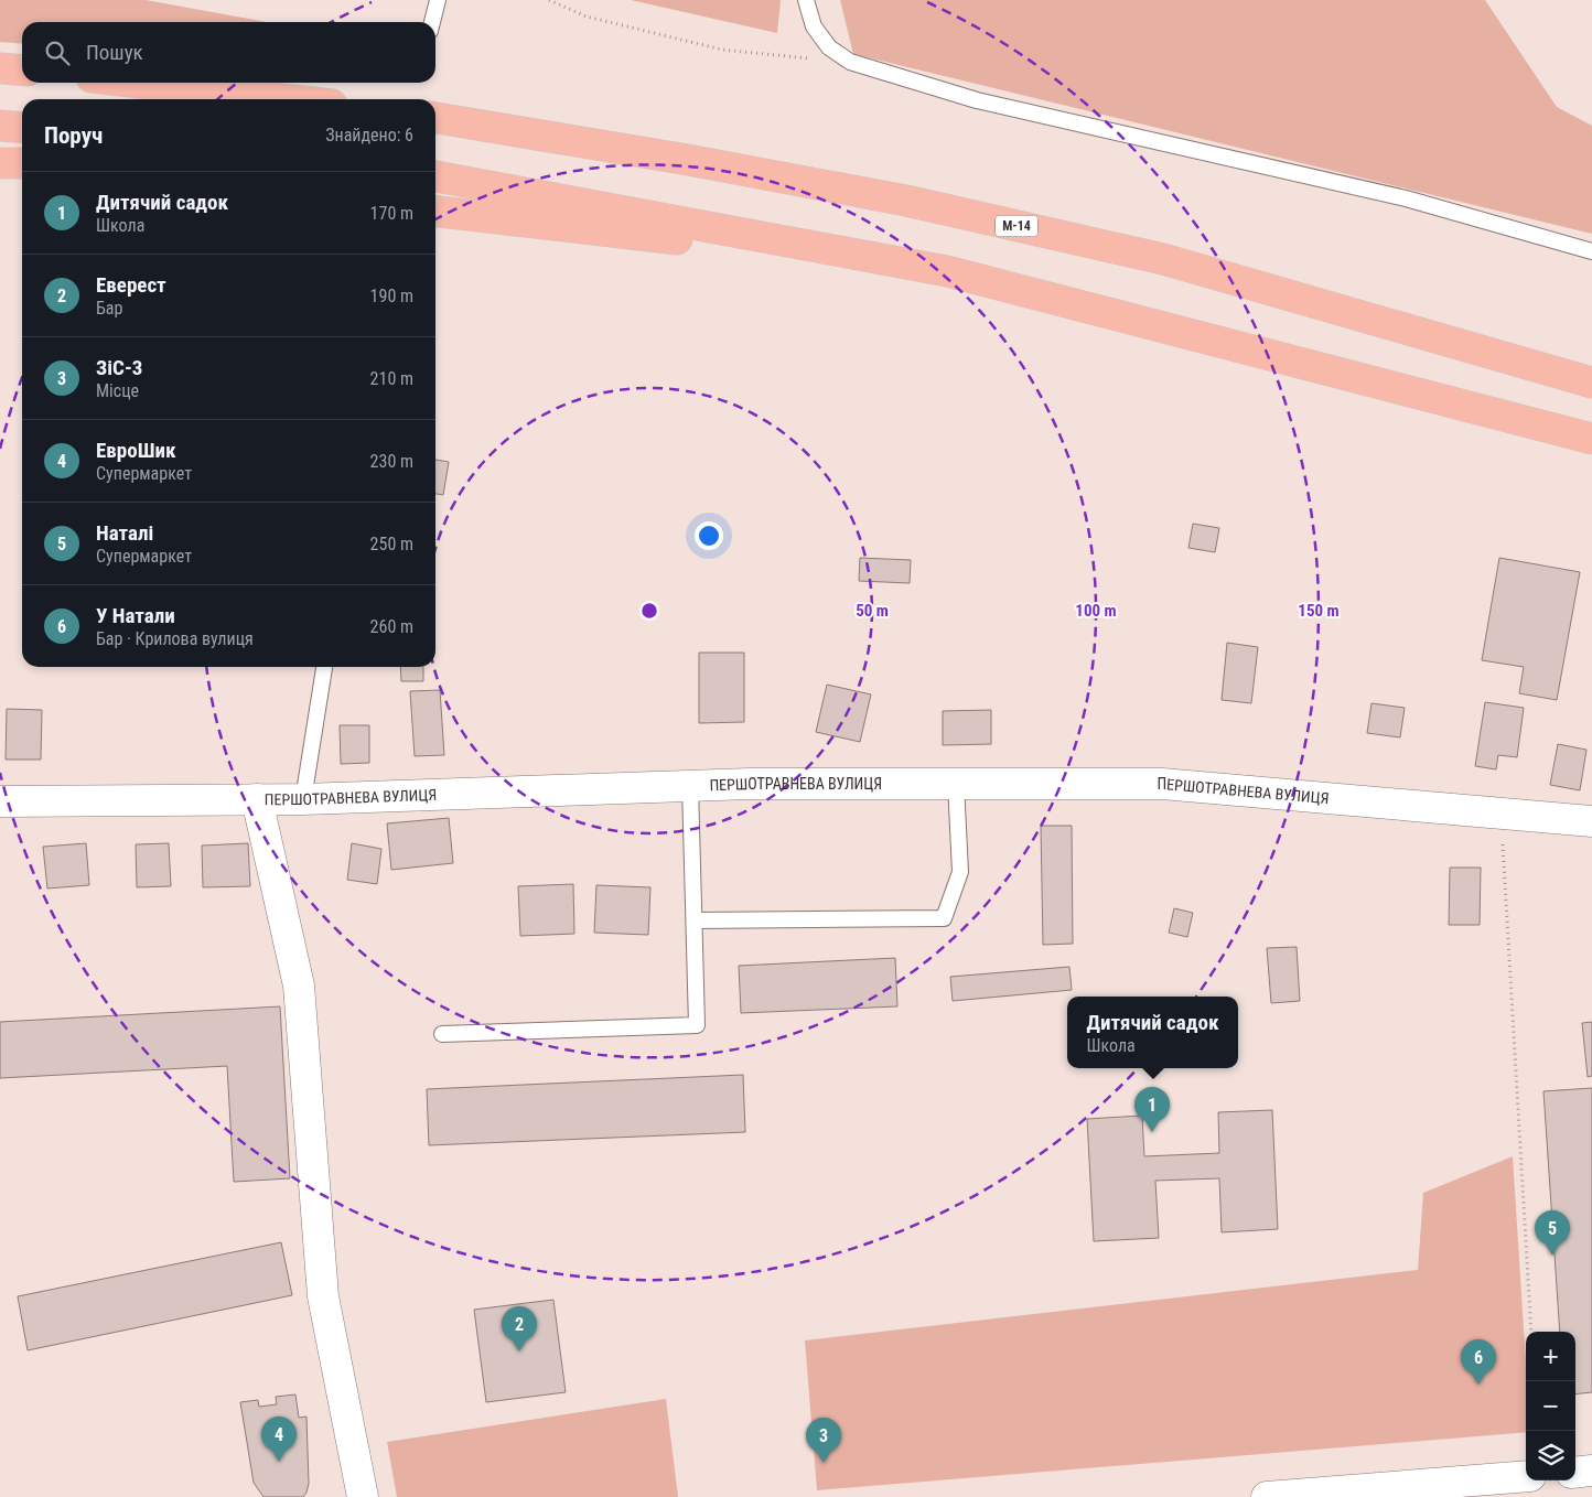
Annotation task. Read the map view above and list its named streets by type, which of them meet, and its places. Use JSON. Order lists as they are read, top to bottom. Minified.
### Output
{"streets":{"highway":["М-14"],"street":["ПЕРШОТРАВНЕВА ВУЛИЦЯ"]},"page":{"search":"Пошук","heading":["Поруч","Знайдено: 6"],"list":[{"mark":"1","name":"Дитячий садок","note":"Школа","value":"170 m"},{"mark":"2","name":"Еверест","note":"Бар","value":"190 m"},{"mark":"3","name":"ЗіС-3","note":"Місце","value":"210 m"},{"mark":"4","name":"ЕвроШик","note":"Супермаркет","value":"230 m"},{"mark":"5","name":"Наталі","note":"Супермаркет","value":"250 m"},{"mark":"6","name":"У Натали","note":"Бар · Крилова вулиця","value":"260 m"}],"popup":["Дитячий садок","Школа"],"pins":["1","5","2","6","4","3"],"map_buttons":["+","−"]},"rings":["50 m","100 m","150 m"]}
